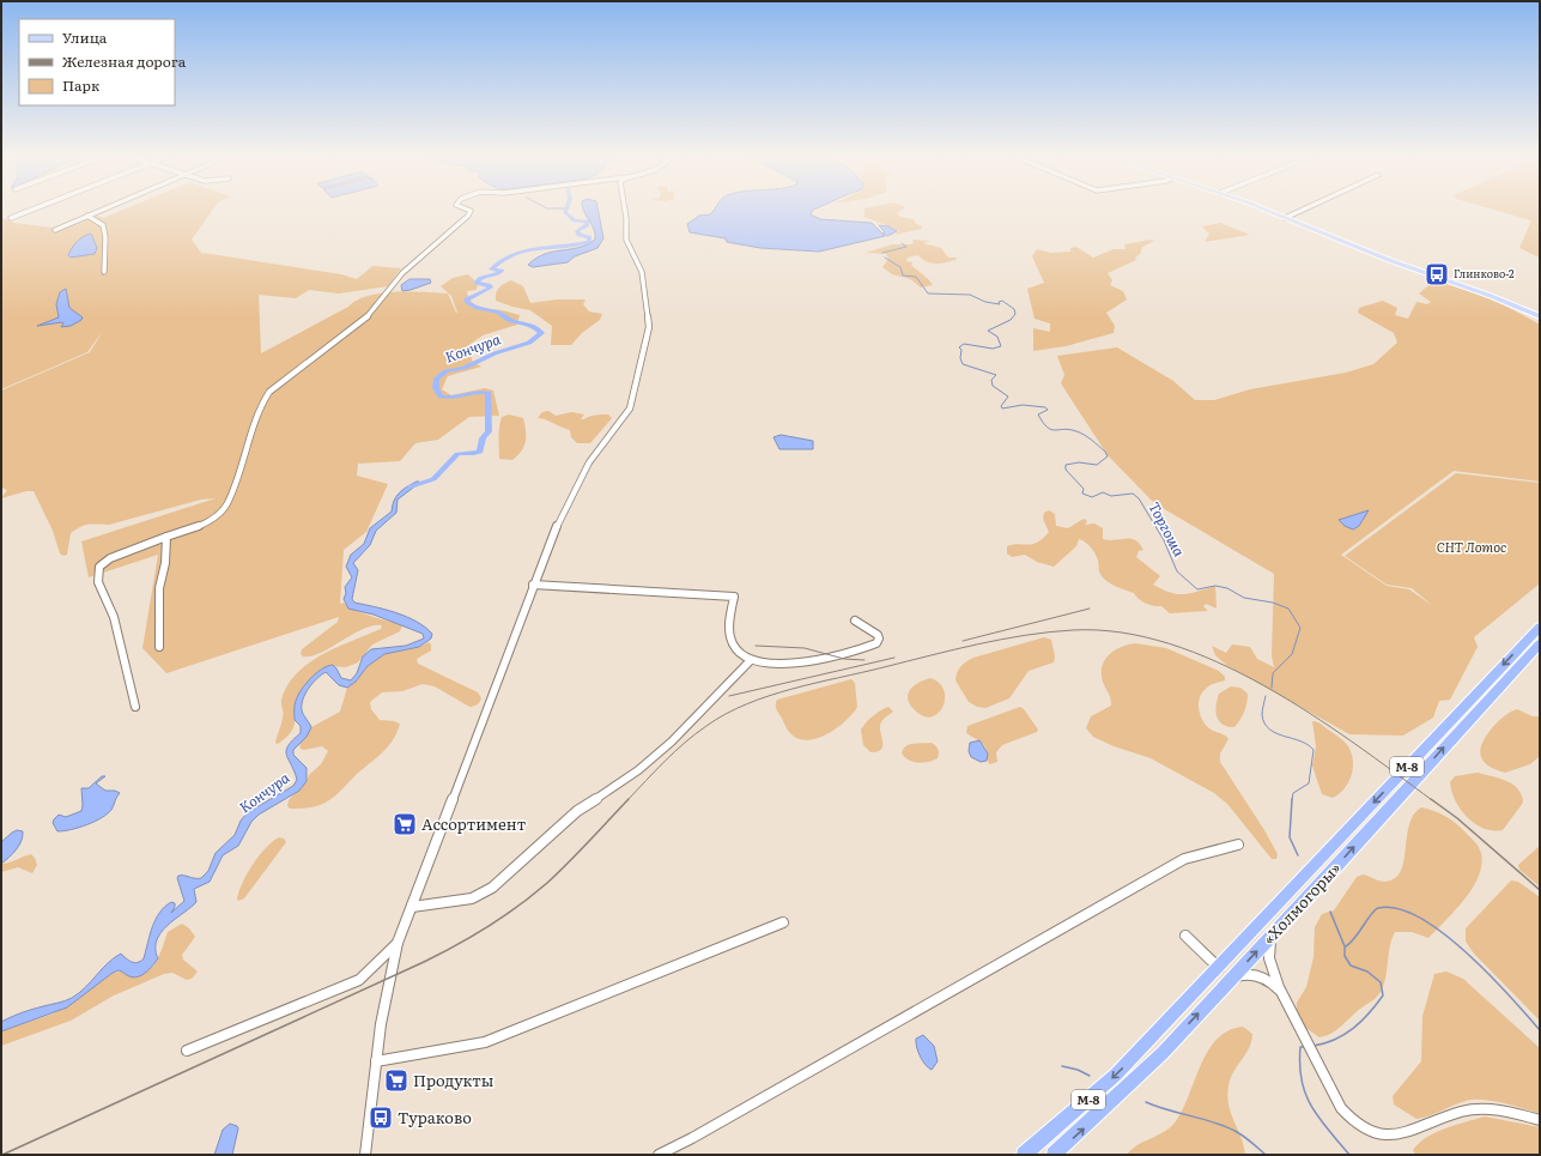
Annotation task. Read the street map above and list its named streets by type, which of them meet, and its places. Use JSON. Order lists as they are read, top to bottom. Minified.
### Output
{"streets":{"highway":["М-8","«Холмогоры»"]},"crossings":[["М-8","«Холмогоры»"]],"water":["Кончура","Торгоша"],"parks":["СНТ Лотос"],"places":{"bus stop":["Глинково-2","Тураково"],"supermarket":["Ассортимент","Продукты"]},"legend":["Улица","Железная дорога","Парк"]}
